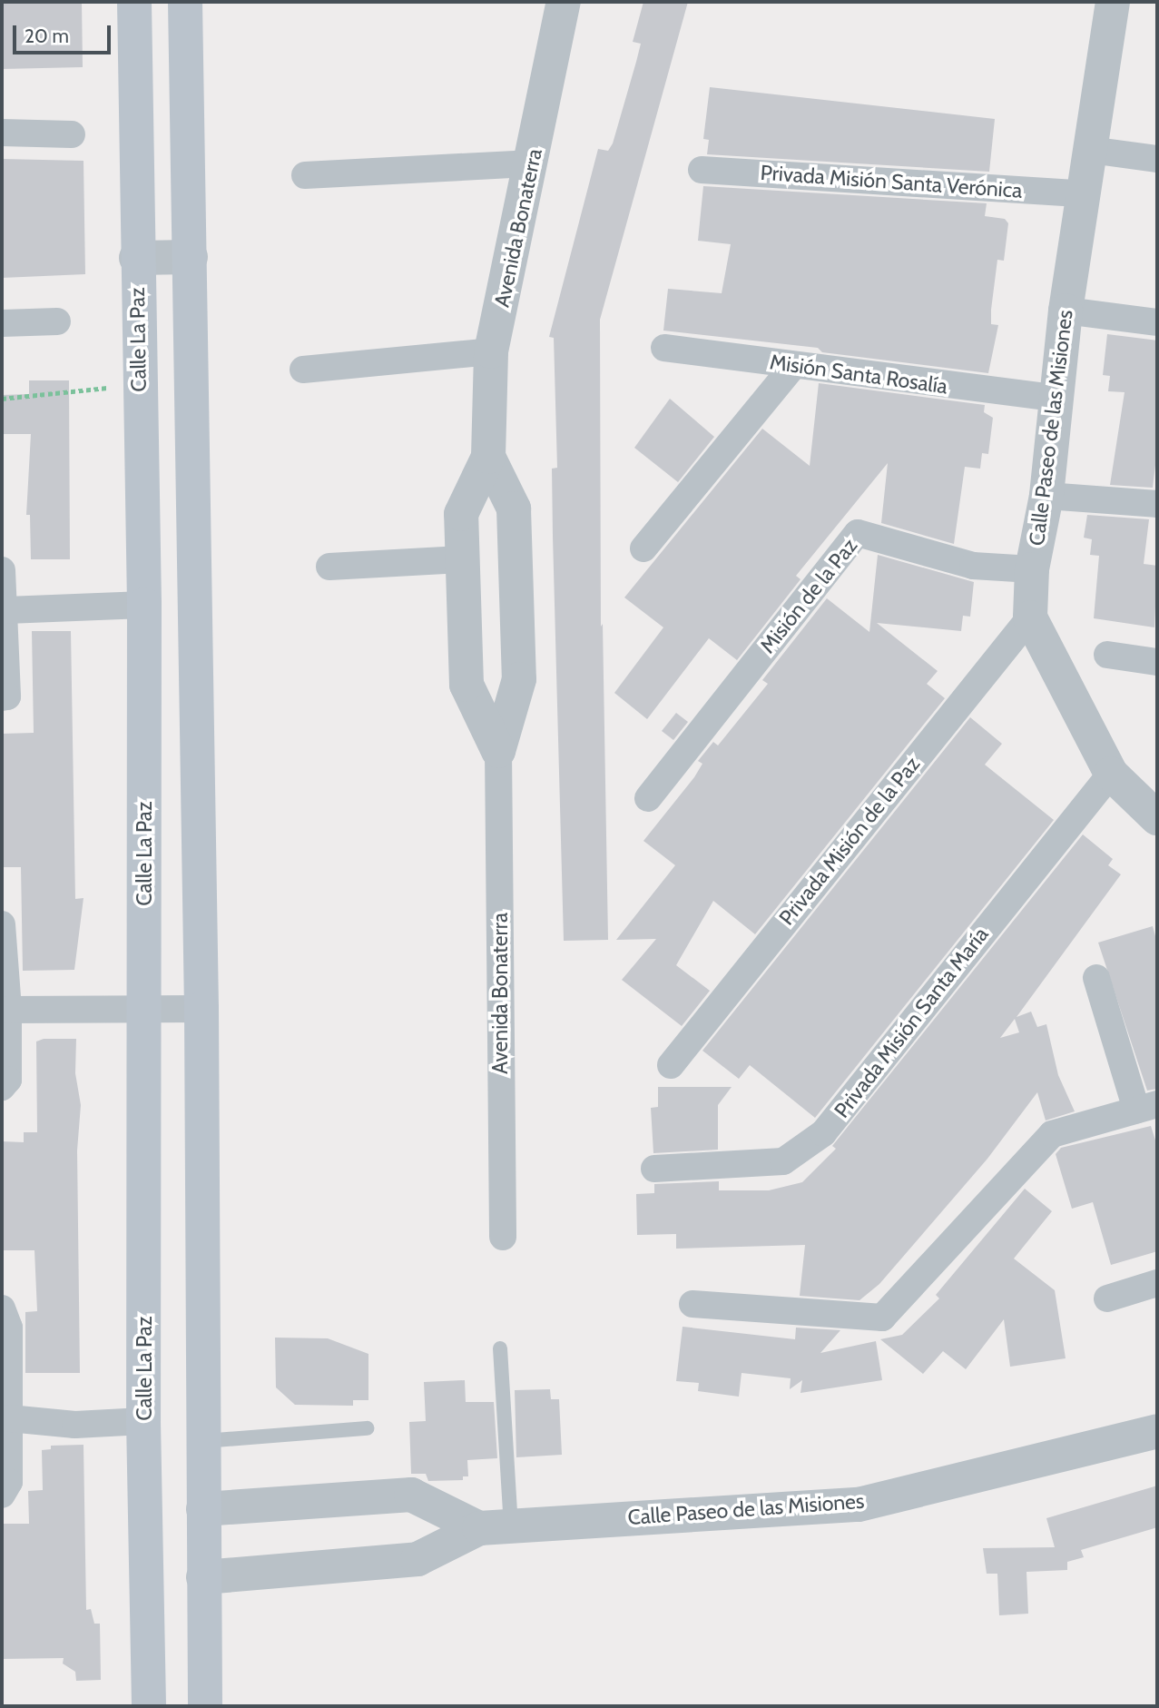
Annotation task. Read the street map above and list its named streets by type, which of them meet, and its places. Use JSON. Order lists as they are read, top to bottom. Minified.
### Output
{"streets":{"main road":["Calle La Paz"],"street":["Privada Misión Santa Verónica","Avenida Bonaterra","Misión Santa Rosalía","Calle Paseo de las Misiones","Misión de la Paz","Privada Misión de la Paz","Privada Misión Santa María"]},"crossings":[["Privada Misión Santa Verónica","Calle Paseo de las Misiones"],["Misión Santa Rosalía","Calle Paseo de las Misiones"],["Calle Paseo de las Misiones","Misión de la Paz"],["Calle Paseo de las Misiones","Privada Misión de la Paz"],["Calle Paseo de las Misiones","Privada Misión Santa María"]],"scale_bar":"20 m"}
